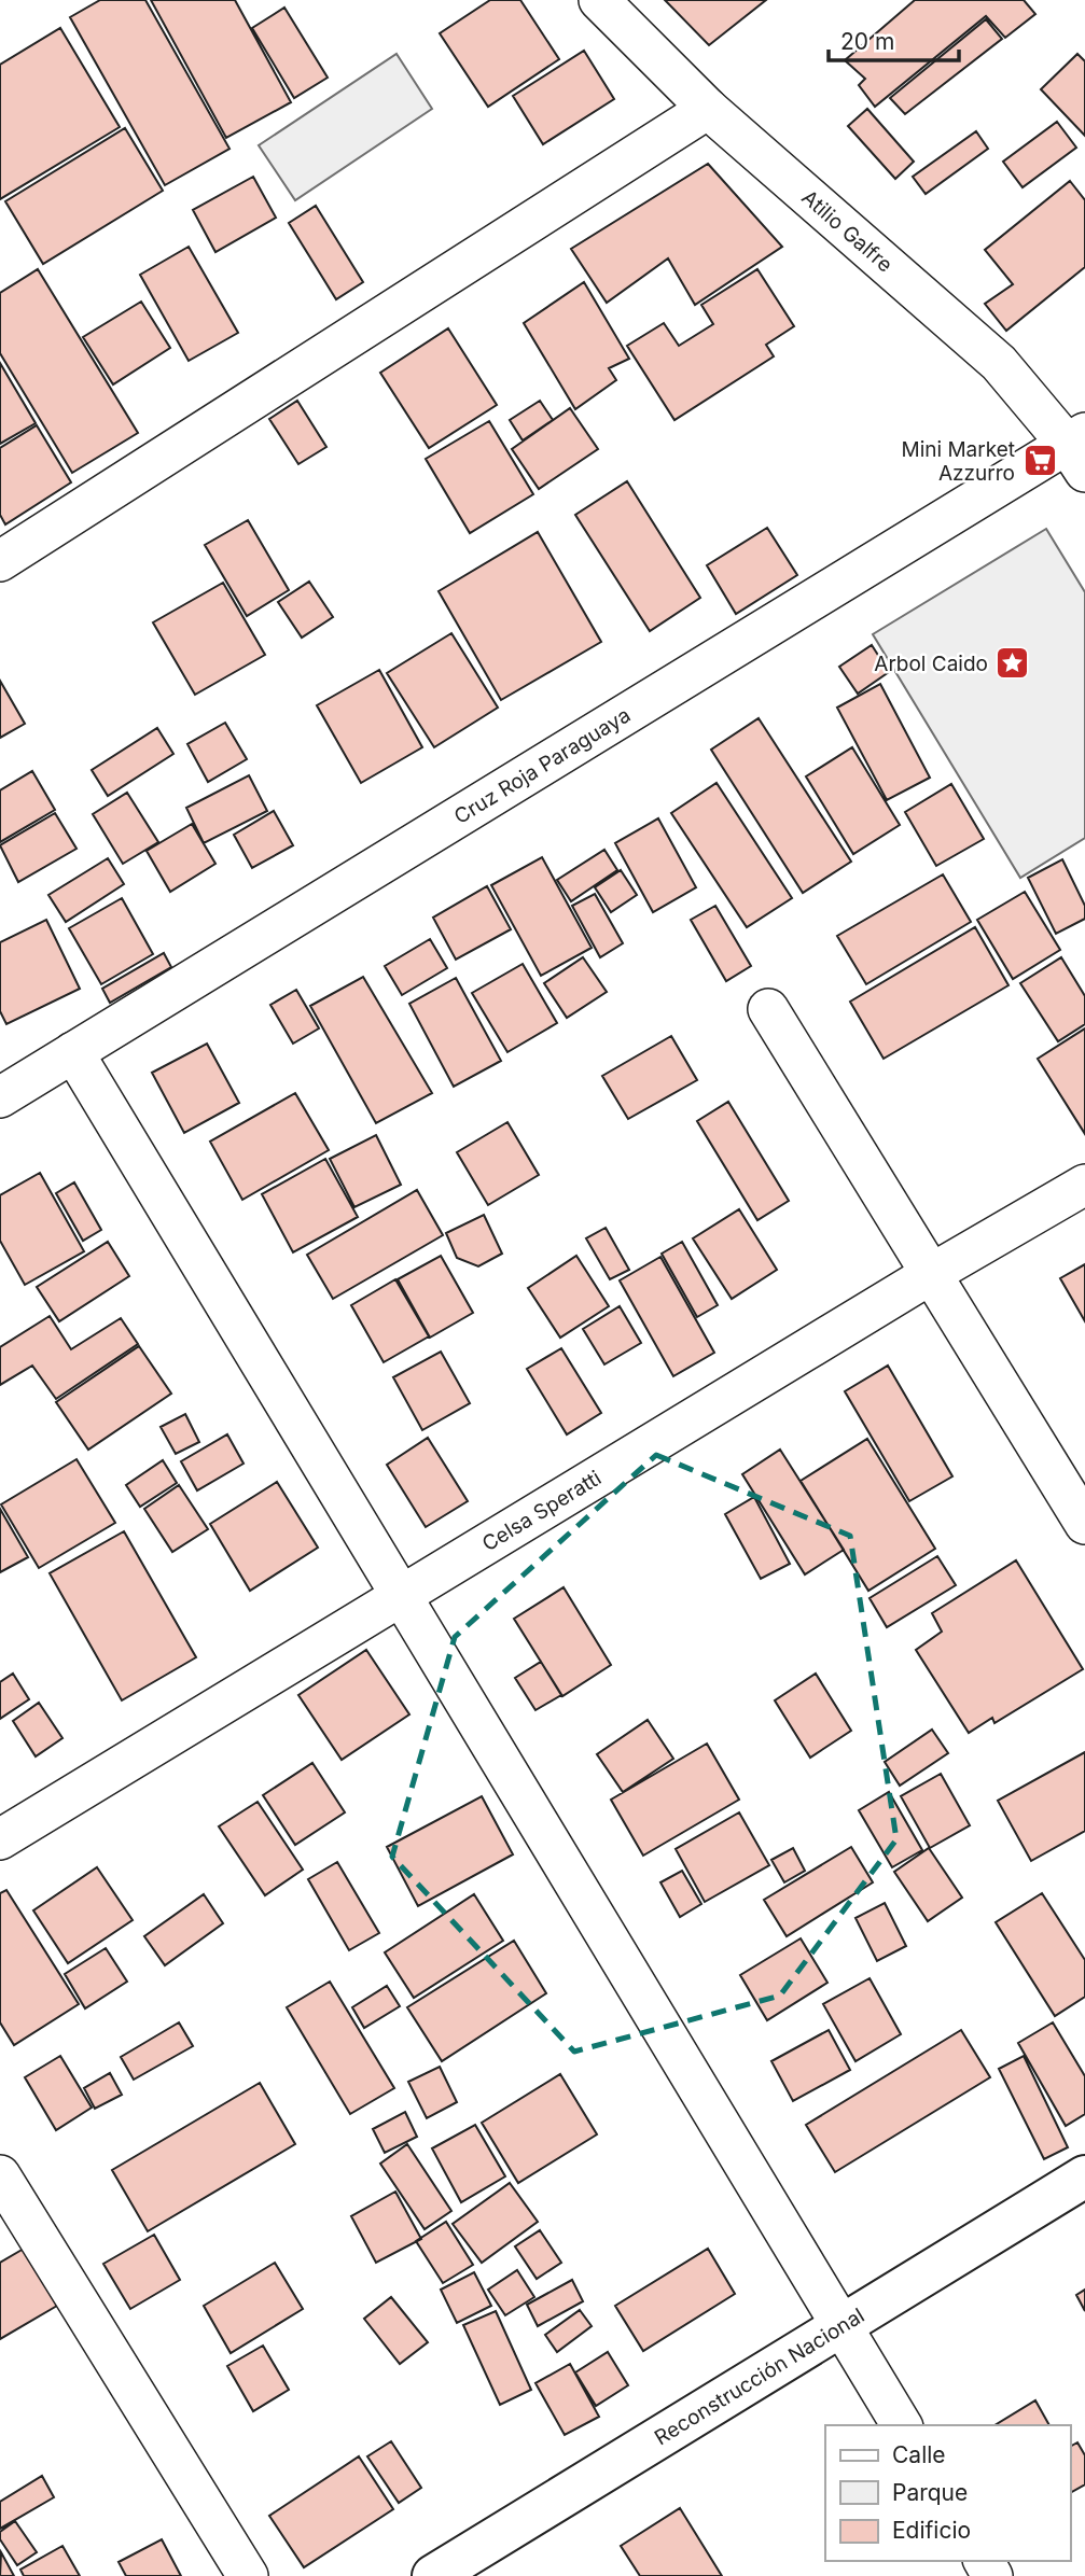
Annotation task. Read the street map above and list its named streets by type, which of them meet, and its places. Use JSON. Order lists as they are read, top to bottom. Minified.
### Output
{"streets":{"street":["Atilio Galfre","Cruz Roja Paraguaya","Celsa Speratti","Reconstrucción Nacional"]},"crossings":[["Atilio Galfre","Cruz Roja Paraguaya"]],"places":{"supermarket":["Mini Market Azzurro"],"place":["Arbol Caido"]},"legend":["Calle","Parque","Edificio"],"scale_bar":"20 m"}
